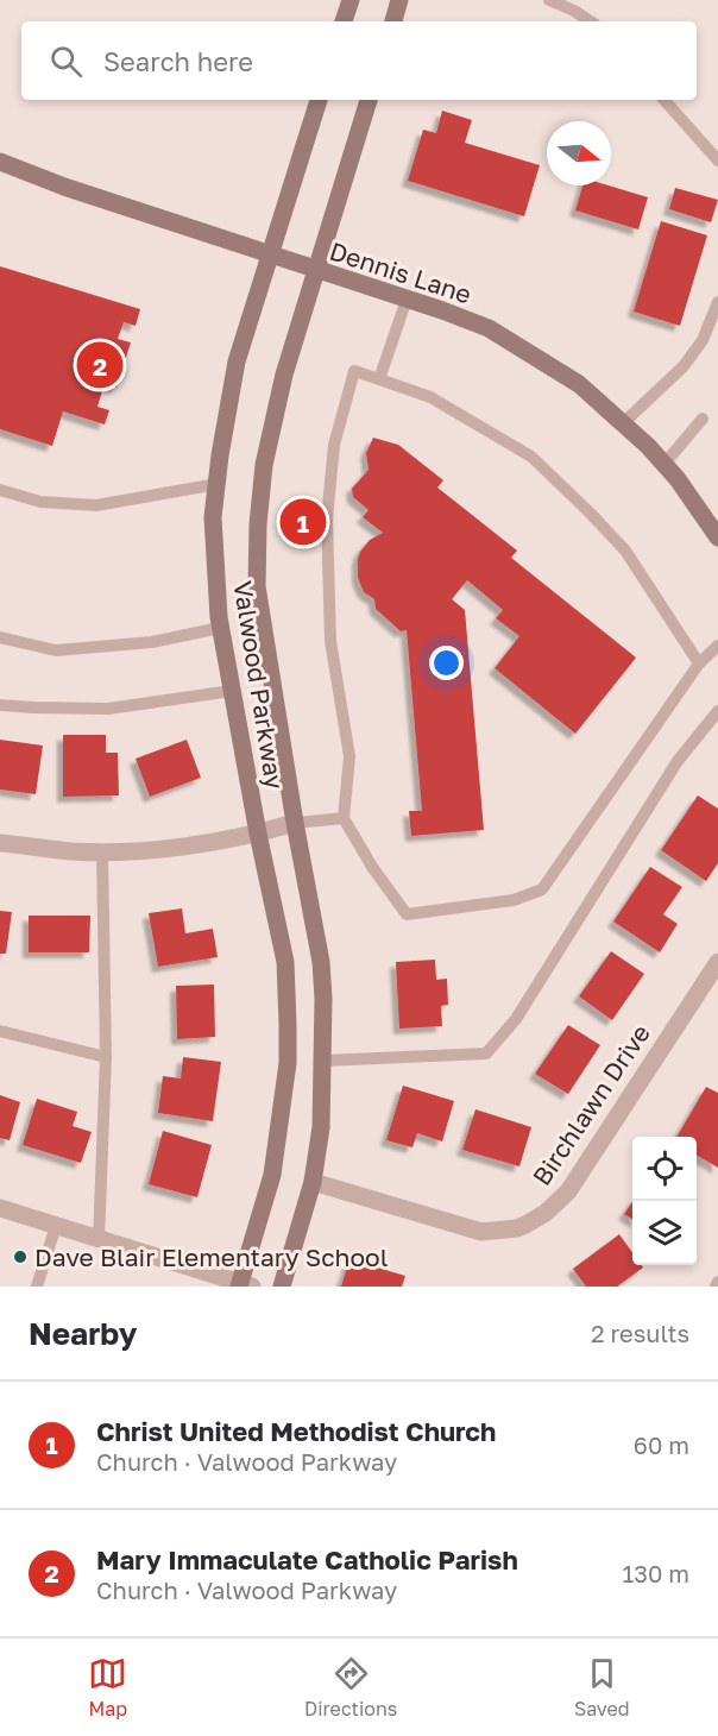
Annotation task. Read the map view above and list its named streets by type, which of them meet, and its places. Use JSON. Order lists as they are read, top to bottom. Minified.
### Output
{"streets":{"main road":["Dennis Lane","Valwood Parkway"],"street":["Birchlawn Drive"]},"crossings":[["Dennis Lane","Valwood Parkway"],["Valwood Parkway","Birchlawn Drive"]],"places":["Dave Blair Elementary School"],"north":"right","page":{"search":"Search here","pins":["2","1"],"heading":["Nearby","2 results"],"list":[{"mark":"1","name":"Christ United Methodist Church","note":"Church · Valwood Parkway","value":"60 m"},{"mark":"2","name":"Mary Immaculate Catholic Parish","note":"Church · Valwood Parkway","value":"130 m"}],"nav":["Map","Directions","Saved"]}}
